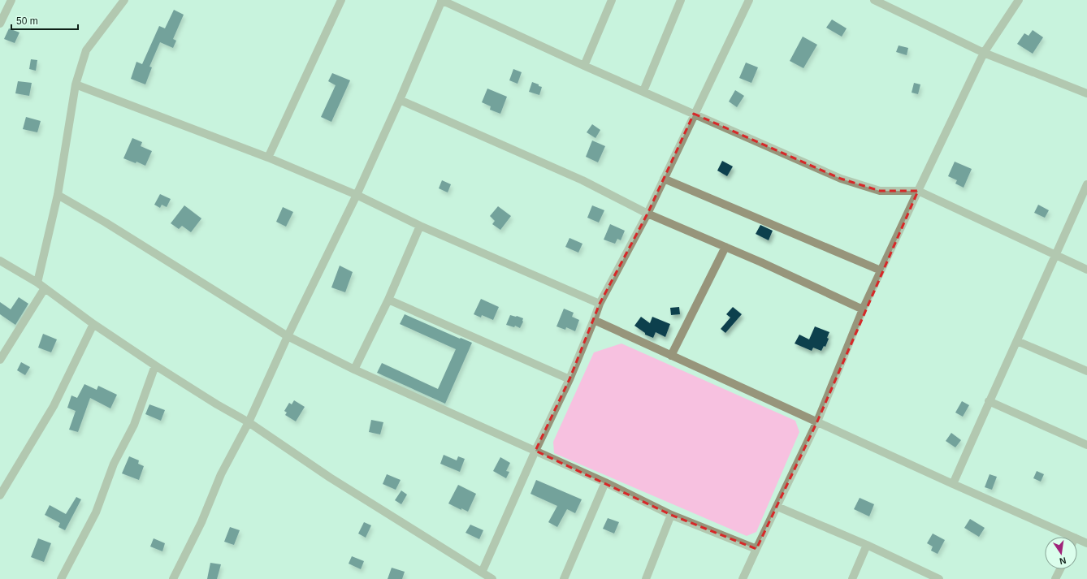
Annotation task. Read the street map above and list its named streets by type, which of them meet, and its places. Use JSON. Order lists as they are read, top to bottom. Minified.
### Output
{"scale_bar":"50 m","north":"bottom"}
